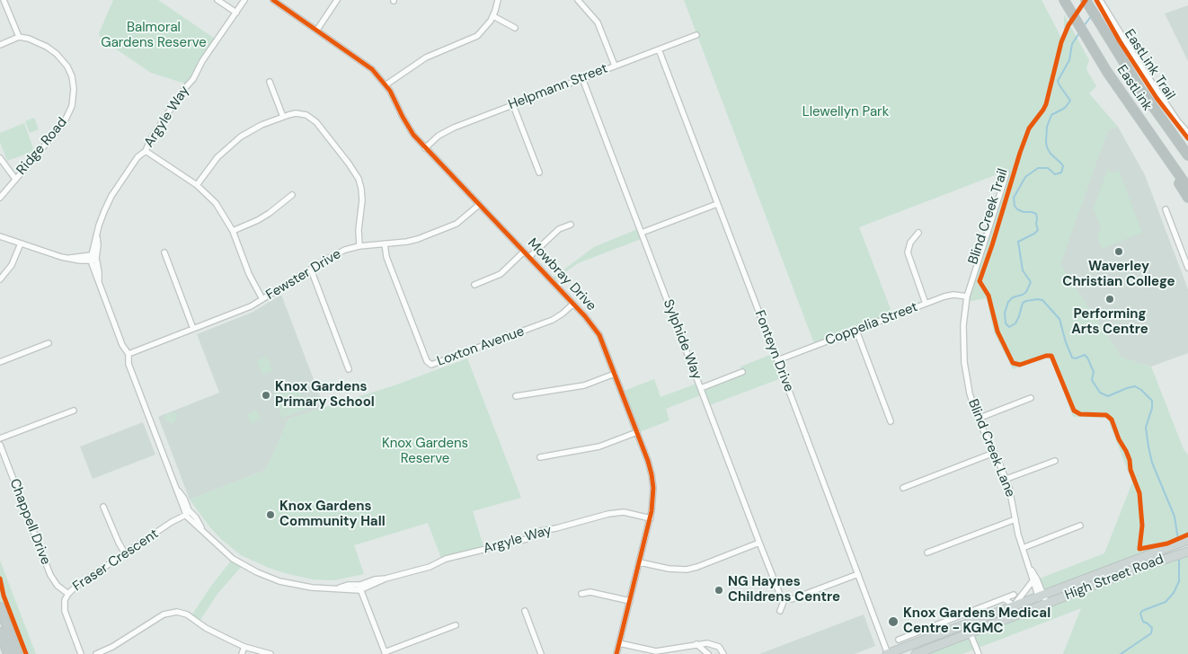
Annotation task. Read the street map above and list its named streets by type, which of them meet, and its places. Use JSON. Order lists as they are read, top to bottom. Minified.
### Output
{"streets":{"highway":["EastLink"],"main road":["High Street Road"],"street":["Helpmann Street","Argyle Way","Ridge Road","Fewster Drive","Mowbray Drive","Coppelia Street","Sylphide Way","Loxton Avenue","Fonteyn Drive","Blind Creek Lane","Chappell Drive","Fraser Crescent"],"cycle path":["EastLink Trail","Blind Creek Trail"]},"crossings":[["Helpmann Street","Mowbray Drive"],["Helpmann Street","Sylphide Way"],["Helpmann Street","Fonteyn Drive"],["Argyle Way","Mowbray Drive"],["Fewster Drive","Mowbray Drive"],["Fewster Drive","Loxton Avenue"],["Mowbray Drive","Loxton Avenue"],["Coppelia Street","Fonteyn Drive"],["Coppelia Street","Blind Creek Lane"],["Fonteyn Drive","High Street Road"],["Blind Creek Lane","High Street Road"],["Chappell Drive","Fraser Crescent"]],"parks":["Balmoral Gardens Reserve","Llewellyn Park","Knox Gardens Reserve"],"places":["Waverley Christian College","Performing Arts Centre","Knox Gardens Primary School","Knox Gardens Community Hall","NG Haynes Childrens Centre","Knox Gardens Medical Centre - KGMC"]}
